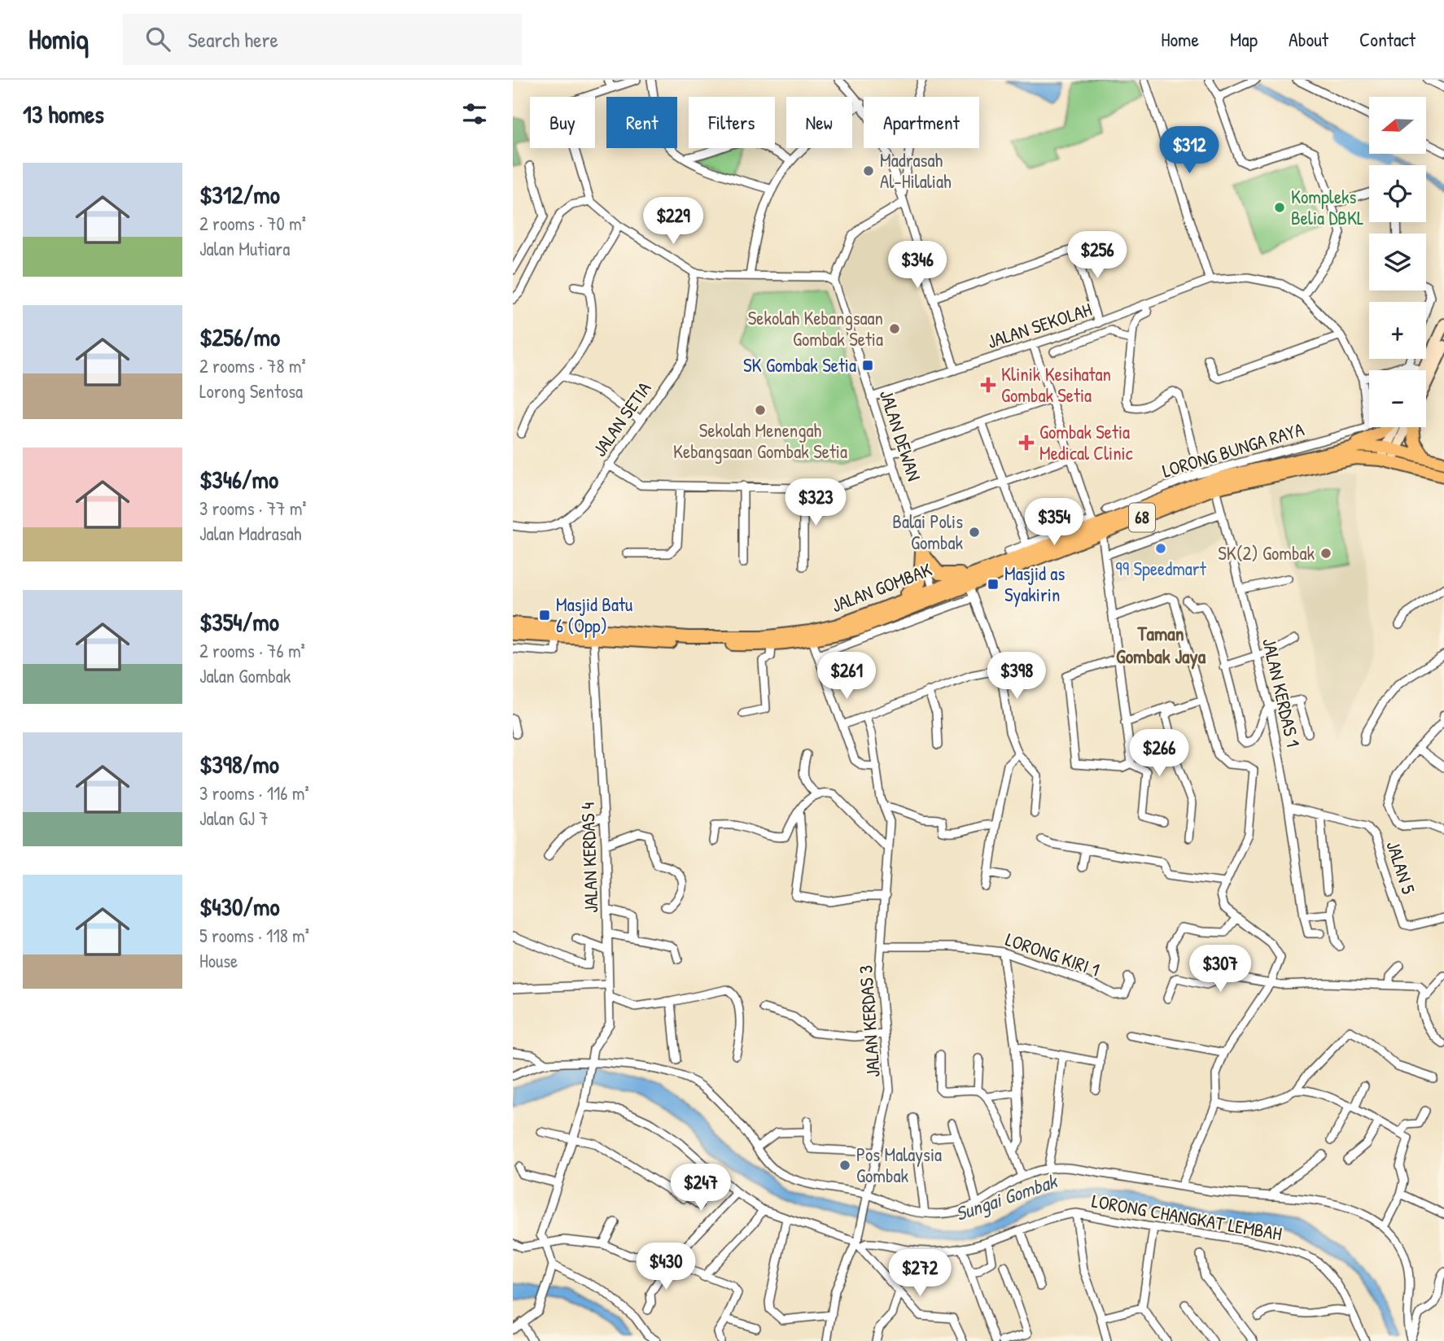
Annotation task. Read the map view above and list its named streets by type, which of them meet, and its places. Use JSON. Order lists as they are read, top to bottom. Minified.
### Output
{"streets":{"main road":["68","JALAN GOMBAK"],"street":["JALAN SEKOLAH","JALAN SETIA","JALAN DEWAN","LORONG BUNGA RAYA","JALAN KERDAS 1","JALAN KERDAS 4","JALAN 5","LORONG KIRI 1","JALAN KERDAS 3","LORONG CHANGKAT LEMBAH"]},"crossings":[["JALAN SEKOLAH","JALAN DEWAN"],["JALAN SEKOLAH","LORONG BUNGA RAYA"],["JALAN DEWAN","JALAN GOMBAK"],["JALAN GOMBAK","JALAN KERDAS 1"],["JALAN GOMBAK","JALAN KERDAS 4"],["JALAN KERDAS 1","JALAN 5"],["LORONG KIRI 1","JALAN KERDAS 3"]],"districts":["Taman Gombak Jaya"],"water":["Sungai Gombak"],"places":{"other":["Madrasah Al-Hilaliah","Kompleks Belia DBKL","Sekolah Kebangsaan Gombak Setia","Sekolah Menengah Kebangsaan Gombak Setia","Balai Polis Gombak","99 Speedmart","SK(2) Gombak","Pos Malaysia Gombak"],"transit":["SK Gombak Setia","Masjid as Syakirin","Masjid Batu 6 (Opp)"],"health":["Klinik Kesihatan Gombak Setia","Gombak Setia Medical Clinic"]},"north":"left","page":{"header":"Homiq","search":"Search here","nav":["Home","Map","About","Contact"],"heading":"13 homes","map_buttons":["+","−"],"chip":["Buy","Rent","Filters","New","Apartment"],"price":["$312","$229","$256","$346","$323","$354","$261","$398","$266","$307","$247","$430","$272"],"list":[{"name":"$312/mo","note":"2 rooms · 70 m² · Jalan Mutiara"},{"name":"$256/mo","note":"2 rooms · 78 m² · Lorong Sentosa"},{"name":"$346/mo","note":"3 rooms · 77 m² · Jalan Madrasah"},{"name":"$354/mo","note":"2 rooms · 76 m² · Jalan Gombak"},{"name":"$398/mo","note":"3 rooms · 116 m² · Jalan GJ 7"},{"name":"$430/mo","note":"5 rooms · 118 m² · House"}]}}
